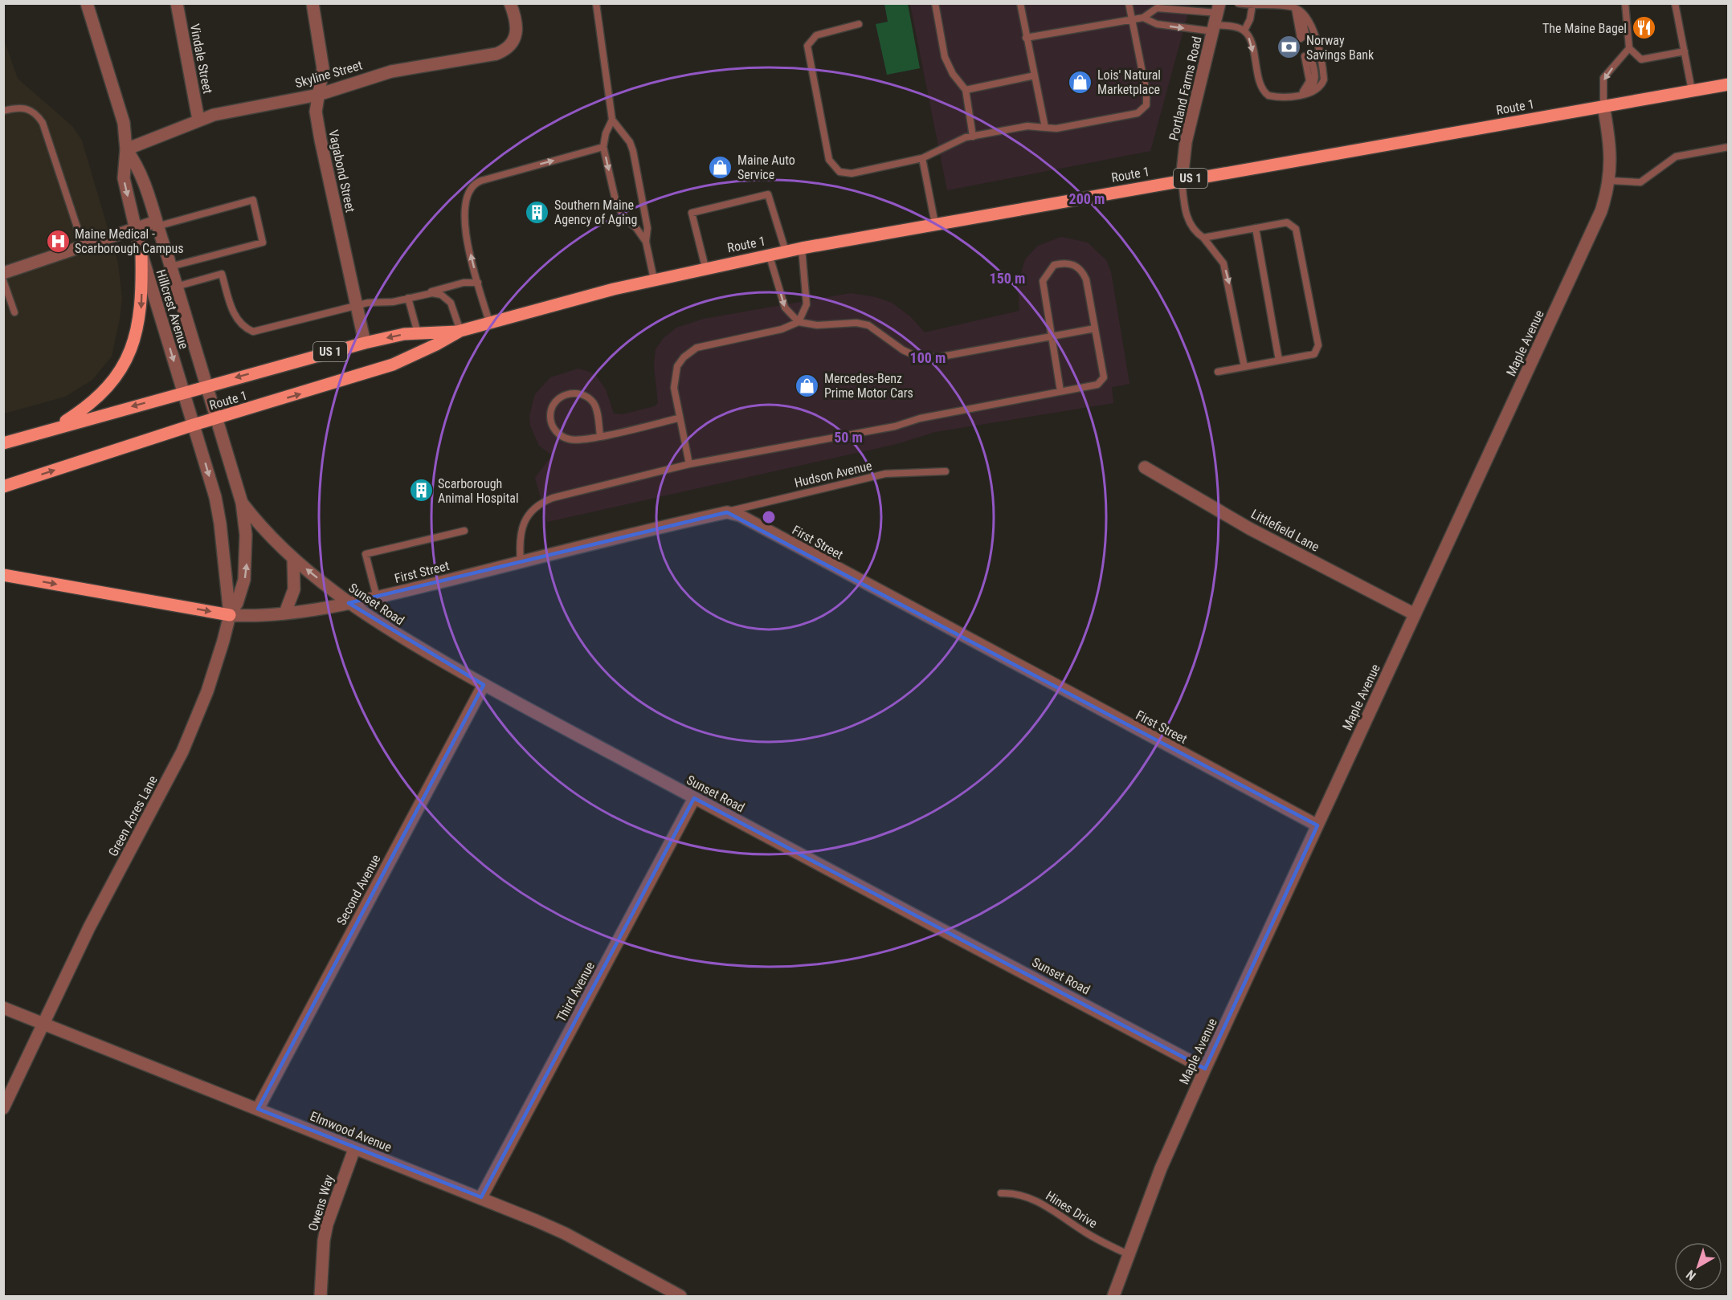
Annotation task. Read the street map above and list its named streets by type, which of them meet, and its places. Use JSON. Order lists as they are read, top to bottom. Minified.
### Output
{"streets":{"main road":["Route 1","US 1"],"street":["Vindale Street","Skyline Street","Portland Farms Road","Vagabond Street","Hillcrest Avenue","Maple Avenue","Littlefield Lane","First Street","Sunset Road","Green Acres Lane","Second Avenue","Third Avenue","Elmwood Avenue","Owens Way"],"lane":["Hudson Avenue","Hines Drive"]},"crossings":[["Vindale Street","Skyline Street"],["Skyline Street","Vagabond Street"],["Skyline Street","Hillcrest Avenue"],["Portland Farms Road","Route 1"],["Route 1","Vagabond Street"],["Route 1","Hillcrest Avenue"],["Route 1","Maple Avenue"],["Route 1","Green Acres Lane"],["Hillcrest Avenue","Green Acres Lane"],["Maple Avenue","Littlefield Lane"],["Maple Avenue","First Street"],["Maple Avenue","Sunset Road"],["Maple Avenue","Hines Drive"],["Hudson Avenue","First Street"],["First Street","Sunset Road"],["First Street","Green Acres Lane"],["Sunset Road","Green Acres Lane"],["Sunset Road","Second Avenue"],["Sunset Road","Third Avenue"],["Green Acres Lane","Elmwood Avenue"],["Second Avenue","Elmwood Avenue"],["Third Avenue","Elmwood Avenue"],["Elmwood Avenue","Owens Way"]],"places":{"restaurant":["The Maine Bagel"],"bank":["Norway Savings Bank"],"shop":["Lois' Natural Marketplace","Maine Auto Service","Mercedes-Benz Prime Motor Cars"],"building":["Southern Maine Agency of Aging","Scarborough Animal Hospital"],"hospital":["Maine Medical - Scarborough Campus"]},"north":"bottom left","rings":["200 m","150 m","100 m","50 m"]}
